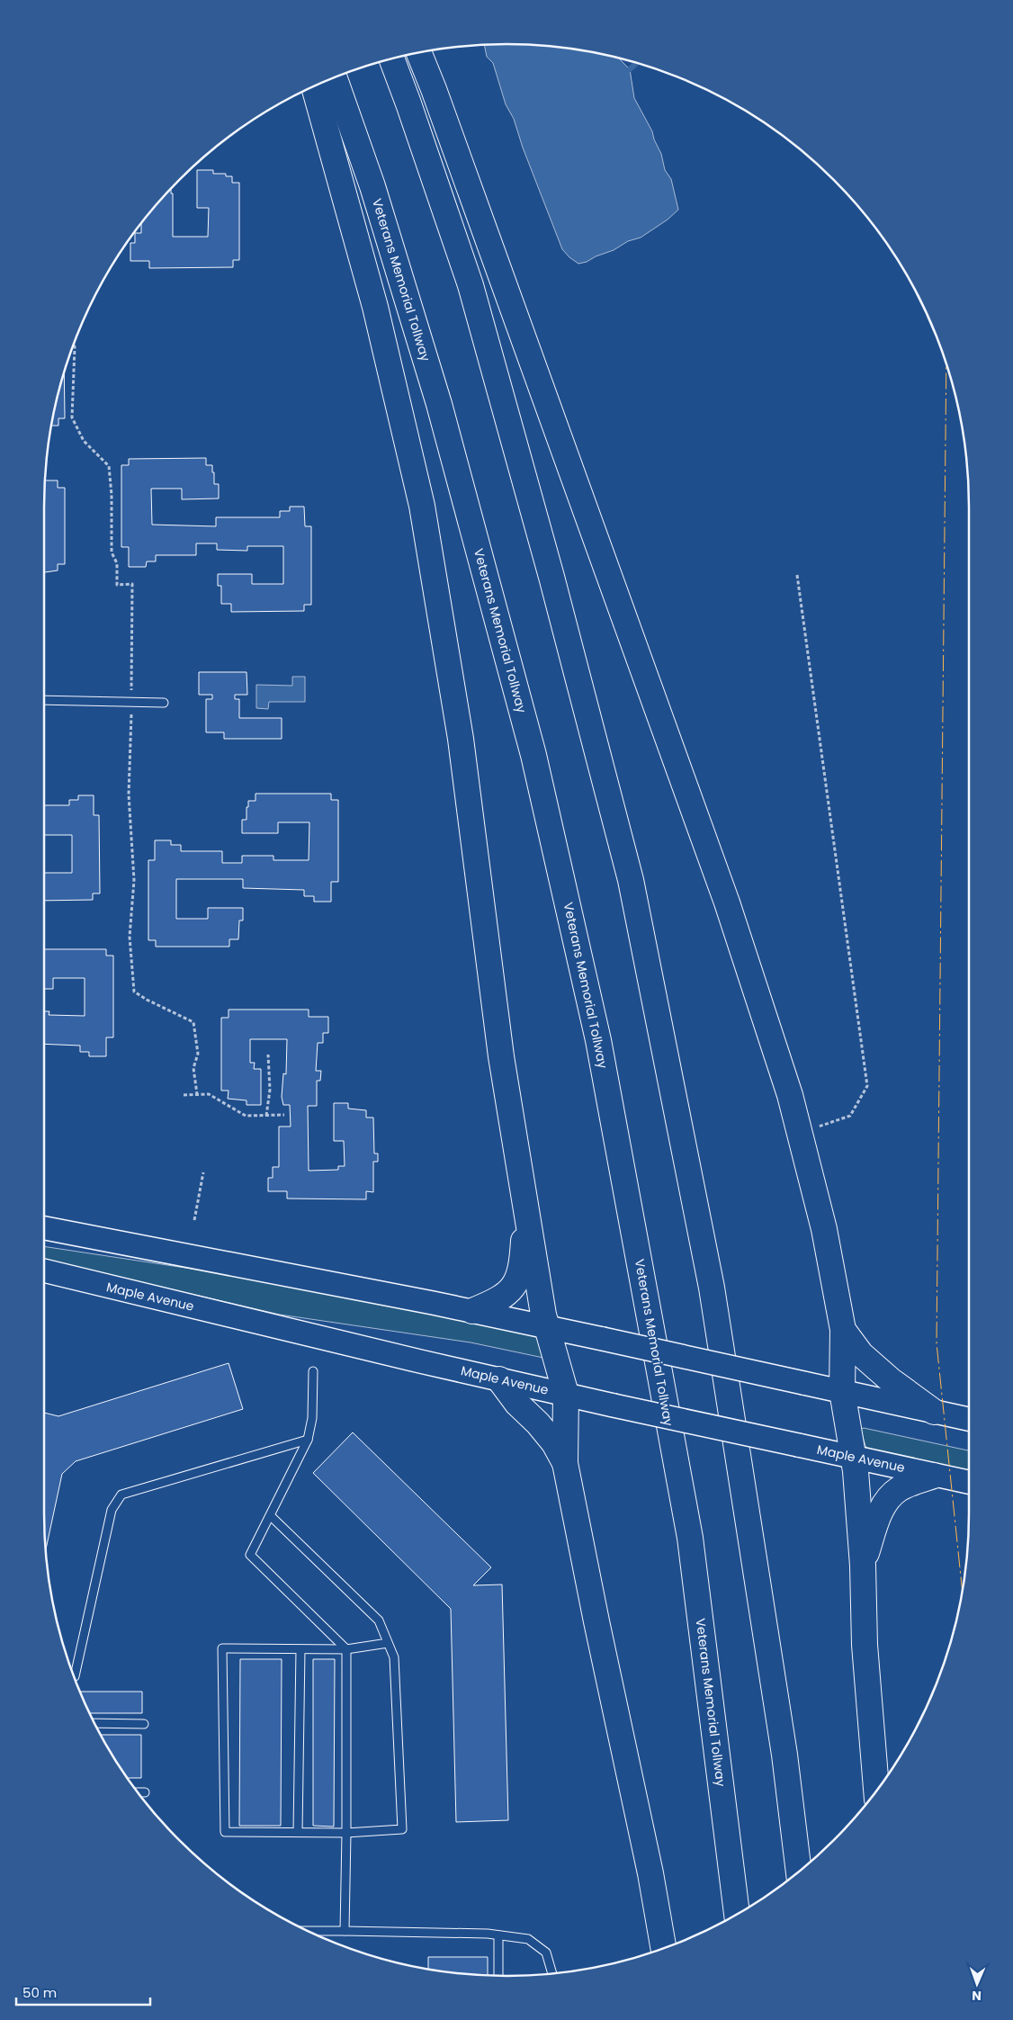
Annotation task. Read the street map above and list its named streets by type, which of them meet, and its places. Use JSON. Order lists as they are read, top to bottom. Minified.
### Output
{"streets":{"highway":["Veterans Memorial Tollway"],"main road":["Maple Avenue"]},"scale_bar":"50 m","north":"bottom"}
